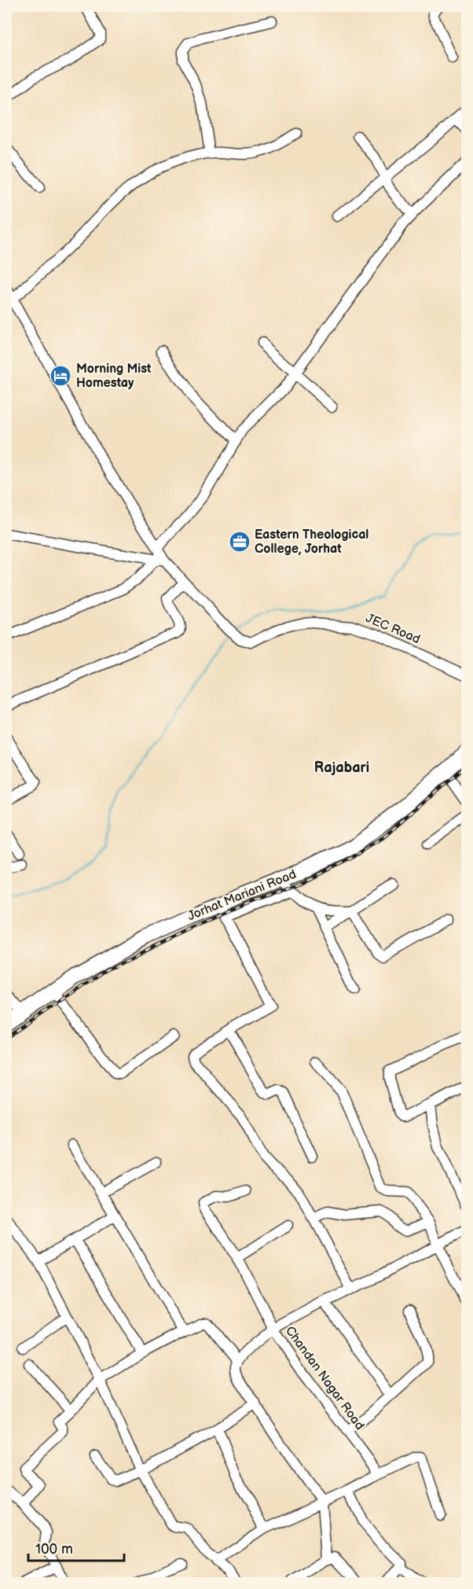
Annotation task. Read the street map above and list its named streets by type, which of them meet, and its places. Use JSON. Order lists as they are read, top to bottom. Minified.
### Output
{"streets":{"highway":["Jorhat Mariani Road"],"street":["JEC Road","Chandan Nagar Road"]},"districts":["Rajabari"],"places":{"hotel":["Morning Mist Homestay"],"office":["Eastern Theological College, Jorhat"]},"scale_bar":"100 m"}
